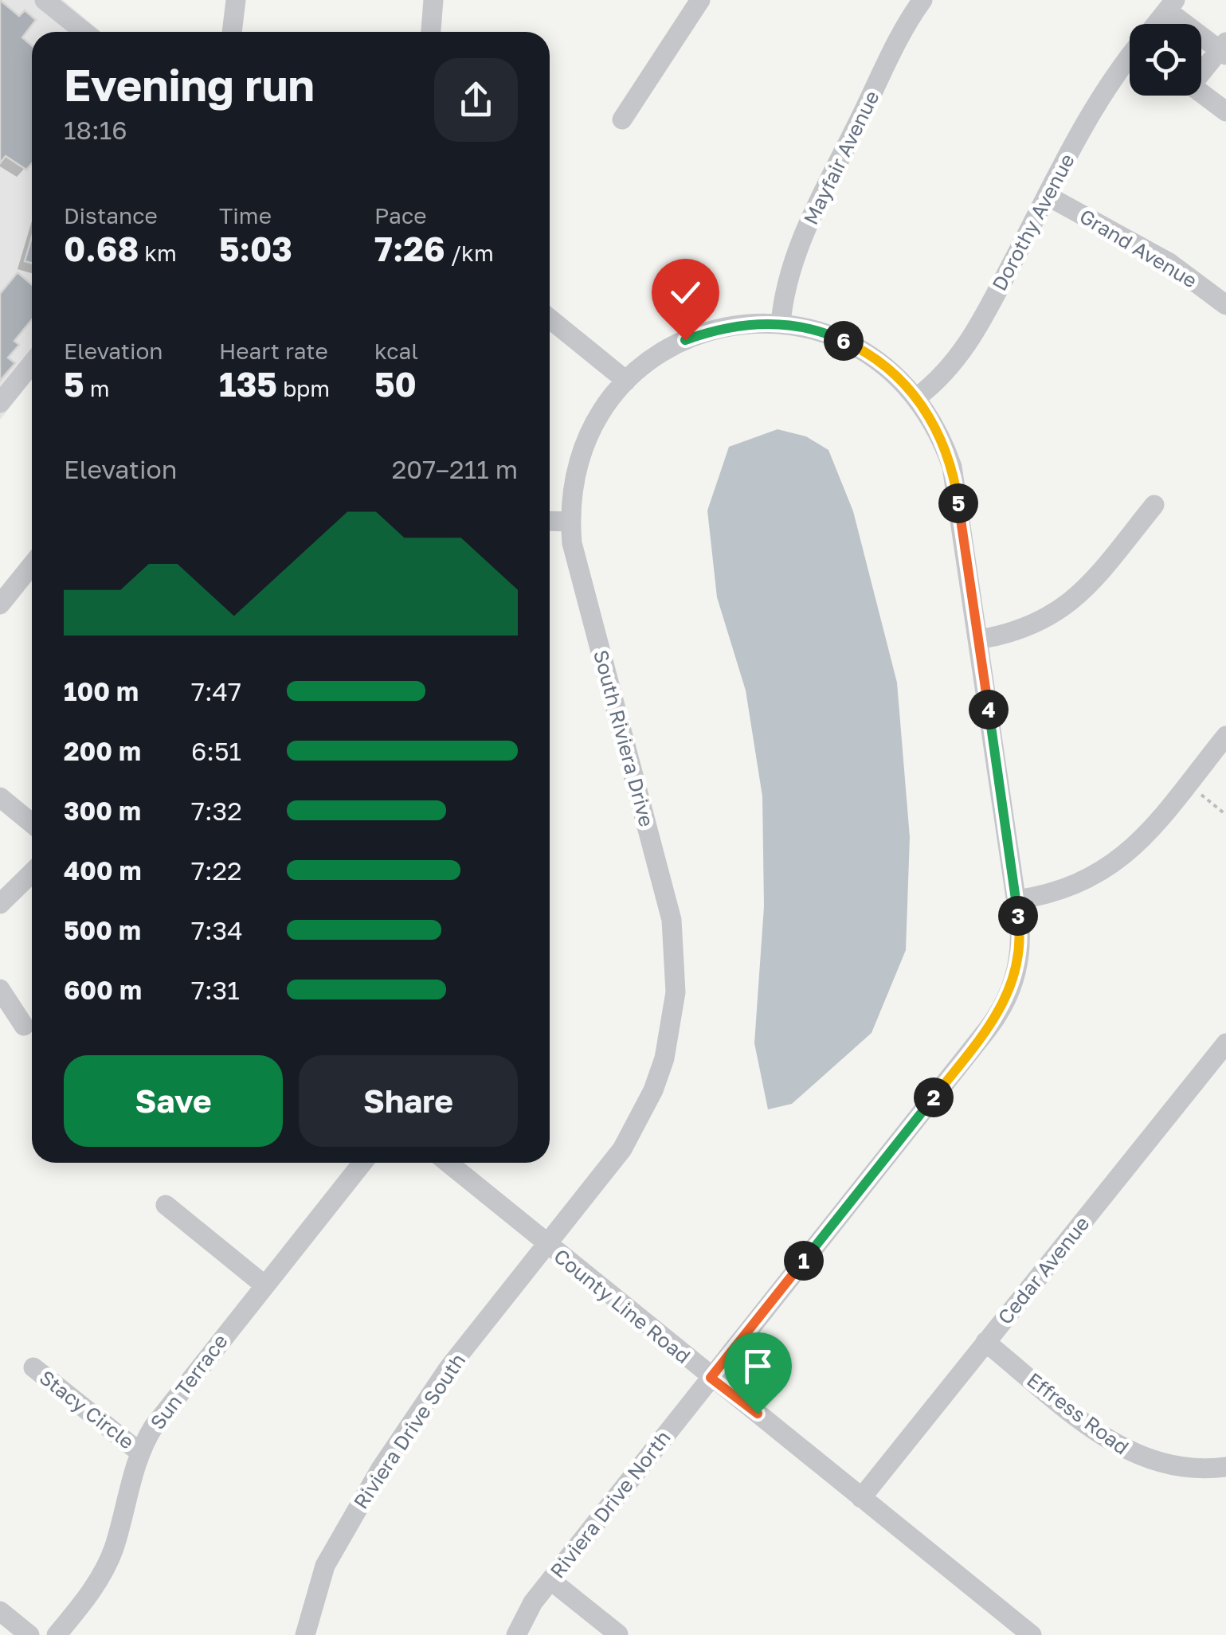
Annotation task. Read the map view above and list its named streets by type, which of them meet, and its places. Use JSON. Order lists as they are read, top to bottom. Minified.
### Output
{"streets":{"street":["Mayfair Avenue","Dorothy Avenue","Grand Avenue","South Riviera Drive","Cedar Avenue","County Line Road","Sun Terrace","Stacy Circle","Effress Road","Riviera Drive South","Riviera Drive North"]},"crossings":[["Mayfair Avenue","South Riviera Drive"],["Dorothy Avenue","Grand Avenue"],["Dorothy Avenue","South Riviera Drive"],["South Riviera Drive","County Line Road"],["South Riviera Drive","Riviera Drive South"],["South Riviera Drive","Riviera Drive North"],["Cedar Avenue","County Line Road"],["Cedar Avenue","Effress Road"],["County Line Road","Riviera Drive South"],["County Line Road","Riviera Drive North"],["Sun Terrace","Stacy Circle"]],"page":{"heading":["Evening run","18:16"],"stats":[["Distance","0.68 km"],["Time","5:03"],["Pace","7:26 /km"],["Elevation","5 m"],["Heart rate","135 bpm"],["kcal","50"]],"pins":["6","5","4","3","2","1"],"chart":["Elevation","207–211 m"],"list":[{"name":"100 m","note":"7:47"},{"name":"200 m","note":"6:51"},{"name":"300 m","note":"7:32"},{"name":"400 m","note":"7:22"},{"name":"500 m","note":"7:34"},{"name":"600 m","note":"7:31"}],"buttons":["Save","Share"]}}
